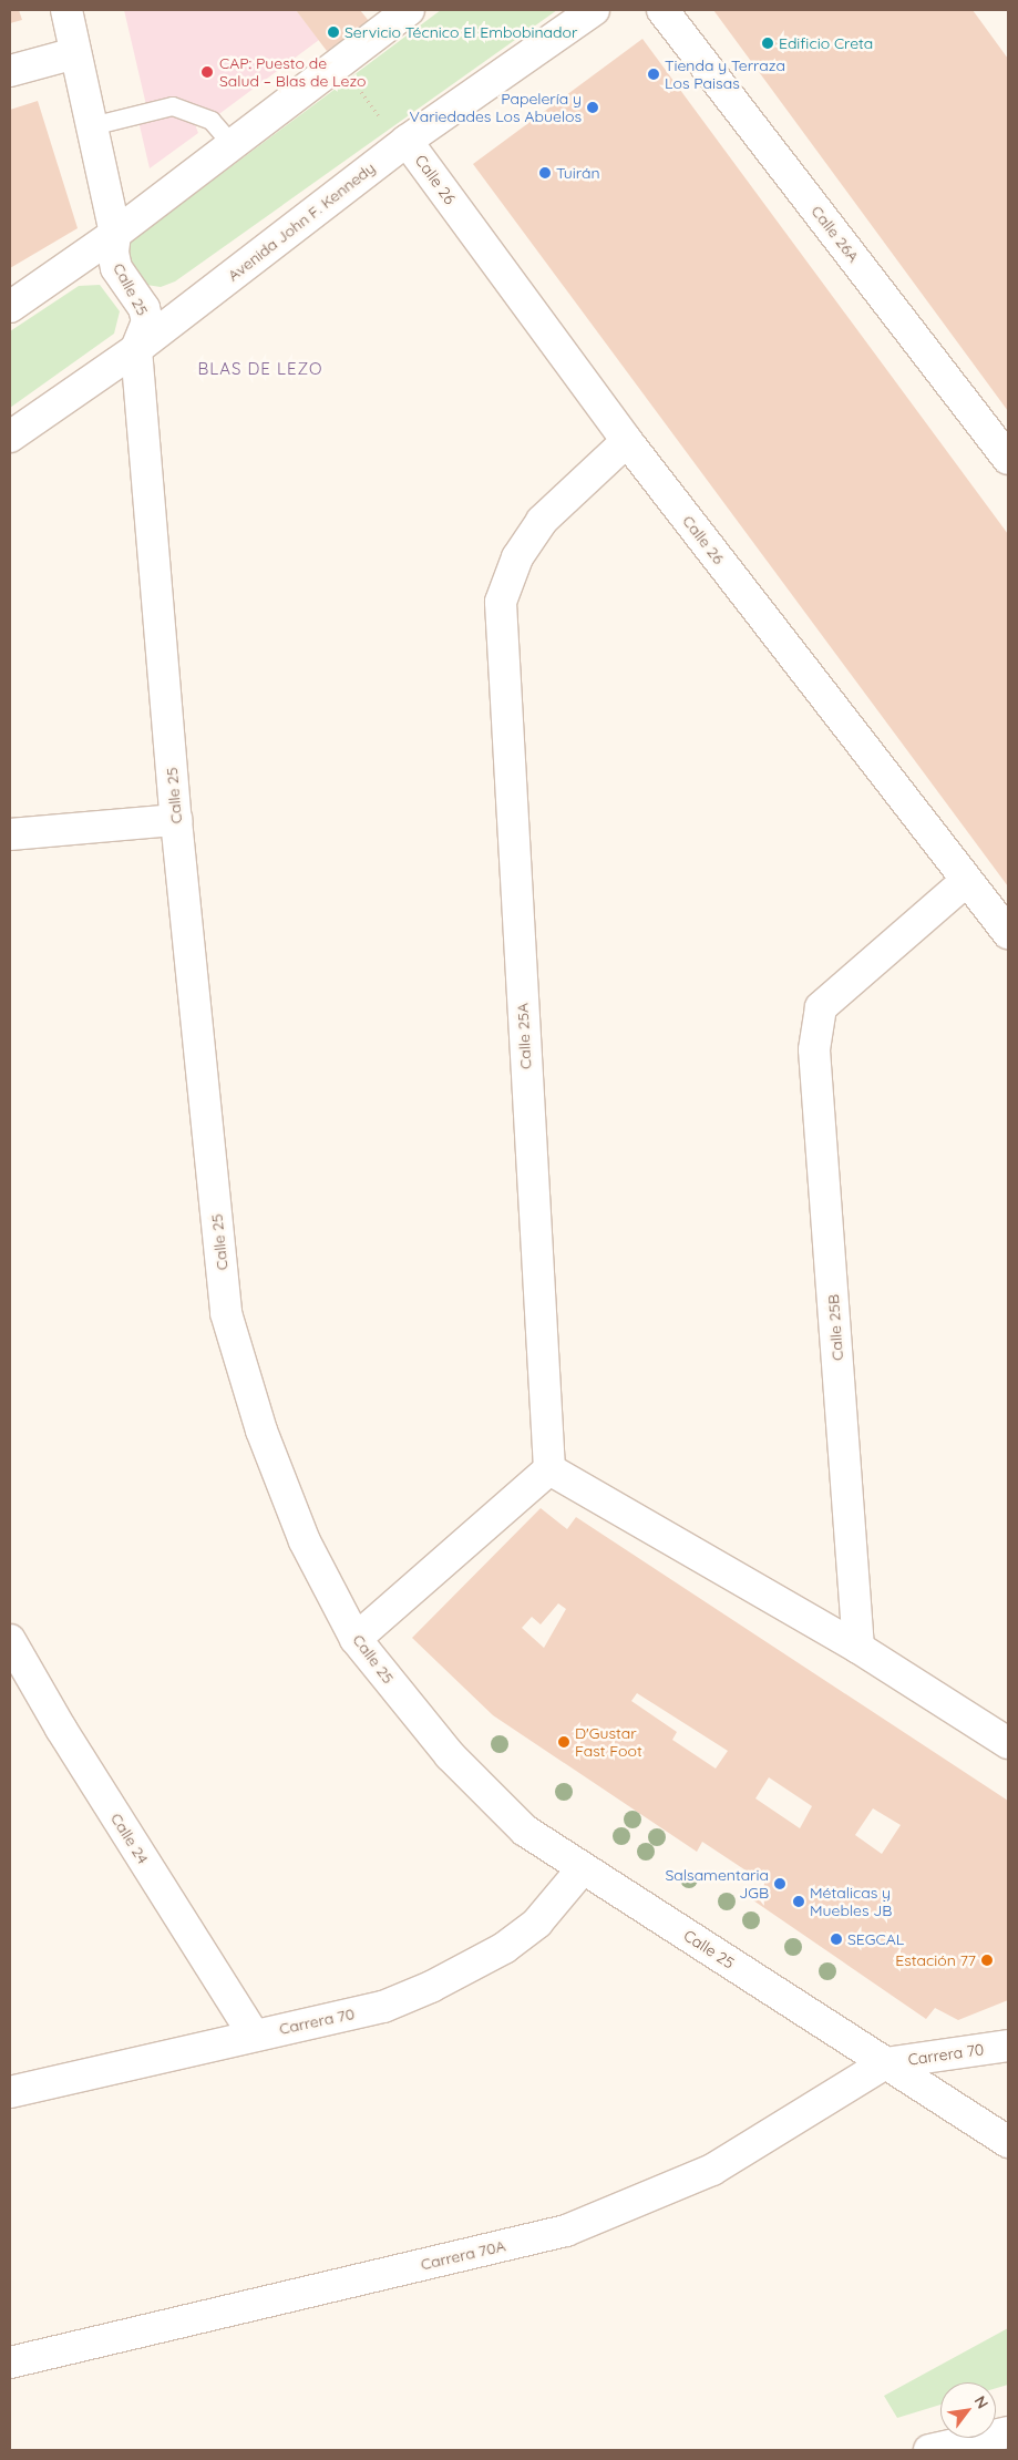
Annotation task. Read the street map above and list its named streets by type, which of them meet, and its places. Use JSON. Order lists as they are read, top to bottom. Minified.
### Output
{"streets":{"street":["Calle 26","Avenida John F. Kennedy","Calle 26A","Calle 25","Calle 25A","Calle 25B","Calle 24","Carrera 70","Carrera 70A"]},"crossings":[["Calle 26","Avenida John F. Kennedy"],["Calle 26","Calle 25A"],["Calle 26","Calle 25B"],["Avenida John F. Kennedy","Calle 25"],["Calle 25","Carrera 70"],["Calle 25","Carrera 70A"],["Calle 24","Carrera 70"],["Carrera 70","Carrera 70A"]],"districts":["BLAS DE LEZO"],"places":["Servicio Técnico El Embobinador","Edificio Creta","CAP: Puesto de Salud ‒ Blas de Lezo","Tienda y Terraza Los Paisas","Papelería y Variedades Los Abuelos","Tuirán","D'Gustar Fast Foot","Salsamentaria JGB","Métalicas y Muebles JB","SEGCAL","Estación 77"],"north":"top right"}
